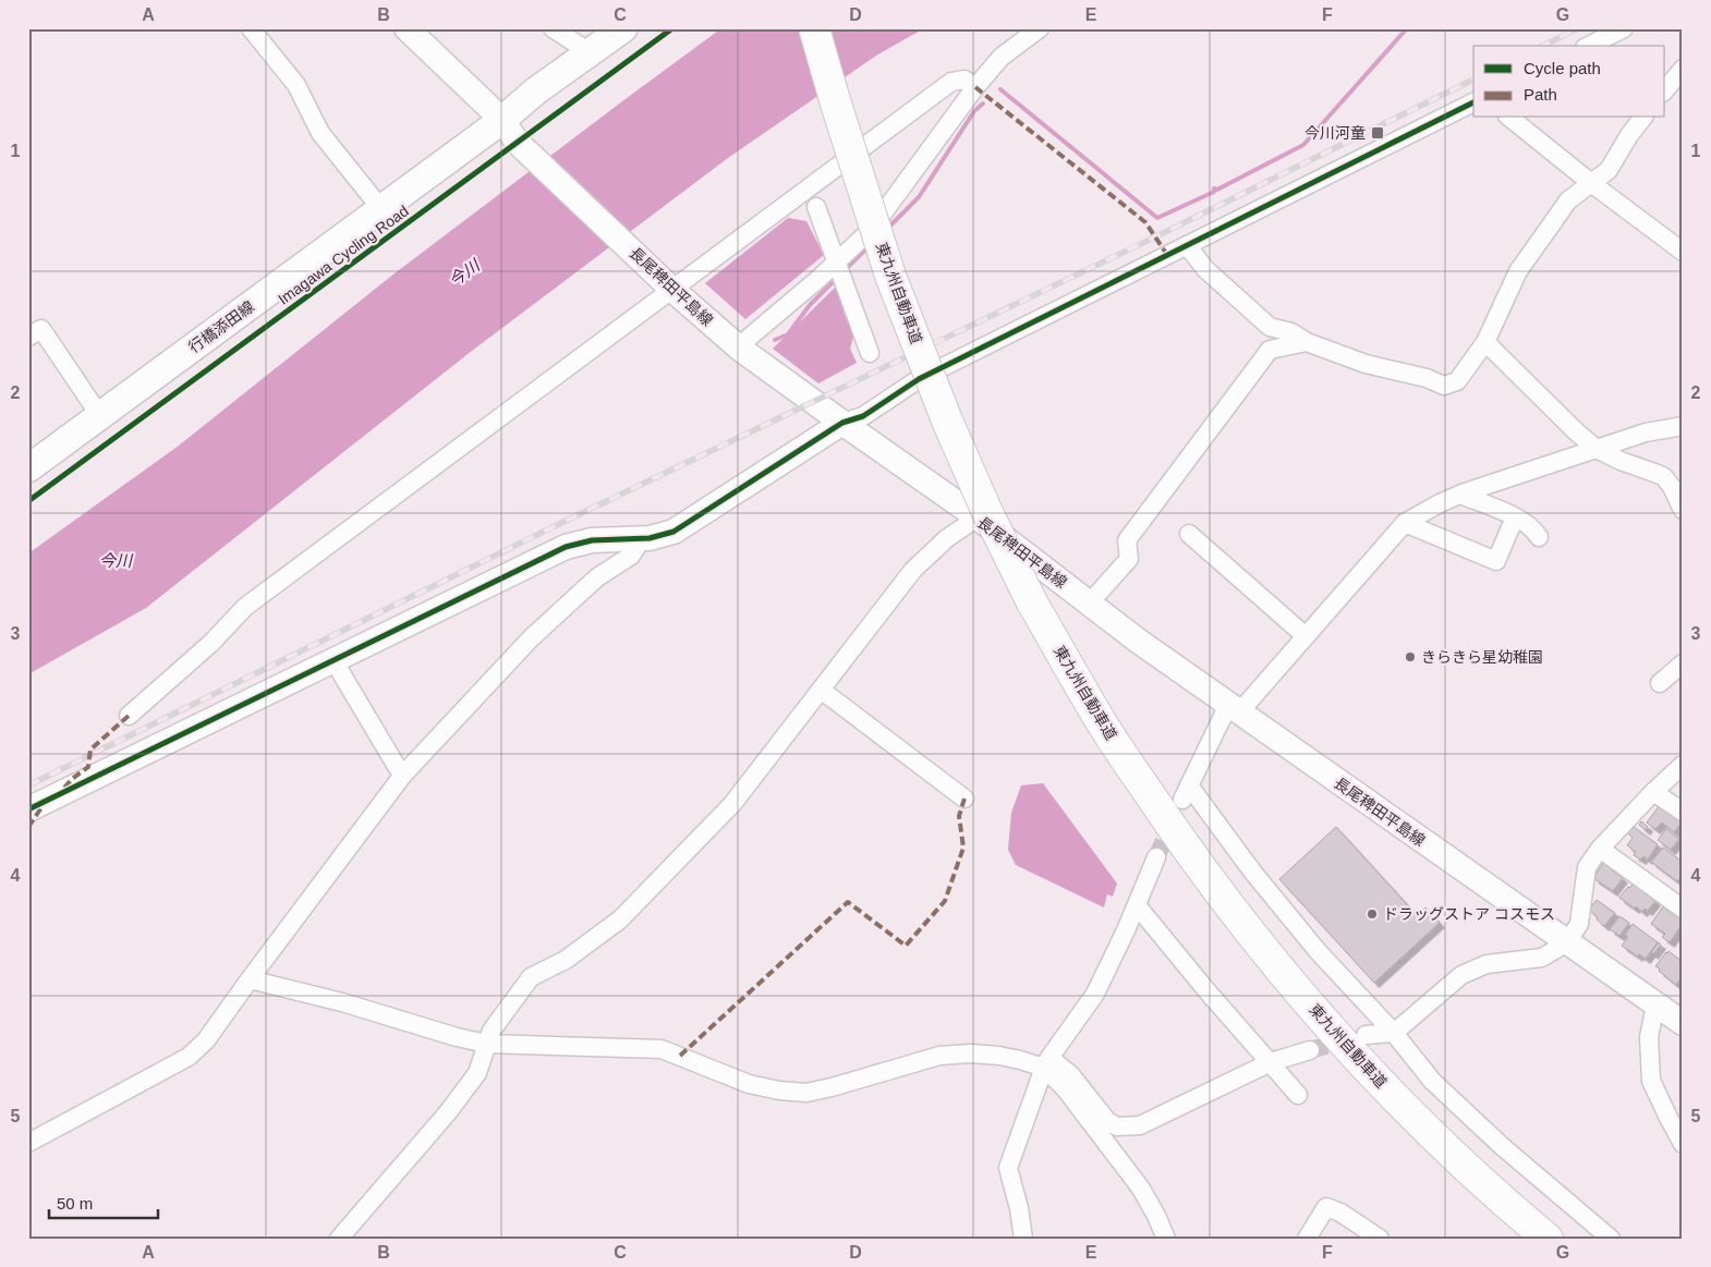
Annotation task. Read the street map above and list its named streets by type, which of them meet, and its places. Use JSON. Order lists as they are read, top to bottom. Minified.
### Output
{"streets":{"highway":["東九州自動車道"],"main road":["長尾稗田平島線","行橋添田線"],"cycle path":["Imagawa Cycling Road"]},"crossings":[["長尾稗田平島線","行橋添田線"]],"water":["今川"],"places":{"transit":["今川河童"],"other":["きらきら星幼稚園","ドラッグストア コスモス"]},"legend":["Cycle path","Path"],"scale_bar":"50 m","grid":{"columns":["A","B","C","D","E","F","G"],"rows":["1","2","3","4","5"]}}
